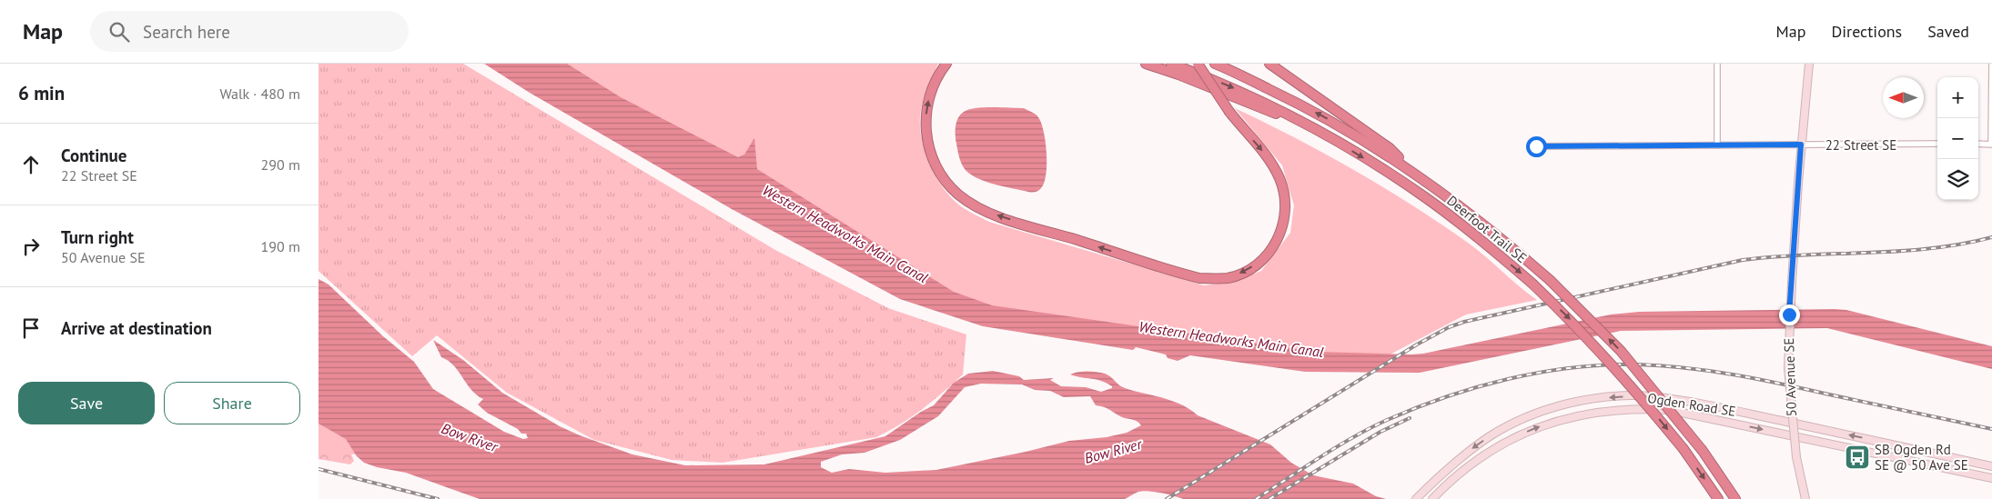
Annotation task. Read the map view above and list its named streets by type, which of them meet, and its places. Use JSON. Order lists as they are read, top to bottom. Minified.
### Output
{"streets":{"highway":["Deerfoot Trail SE"],"street":["22 Street SE","50 Avenue SE","Ogden Road SE"]},"crossings":[["22 Street SE","50 Avenue SE"]],"water":["Western Headworks Main Canal","Bow River"],"places":{"bus stop":["SB Ogden Rd SE @ 50 Ave SE"]},"north":"left","page":{"header":"Map","search":"Search here","nav":["Map","Directions","Saved"],"heading":["6 min","Walk · 480 m"],"map_buttons":["+","−"],"list":[["Continue","22 Street SE","290 m"],["Turn right","50 Avenue SE","190 m"],"Arrive at destination"],"buttons":["Save","Share"]}}
